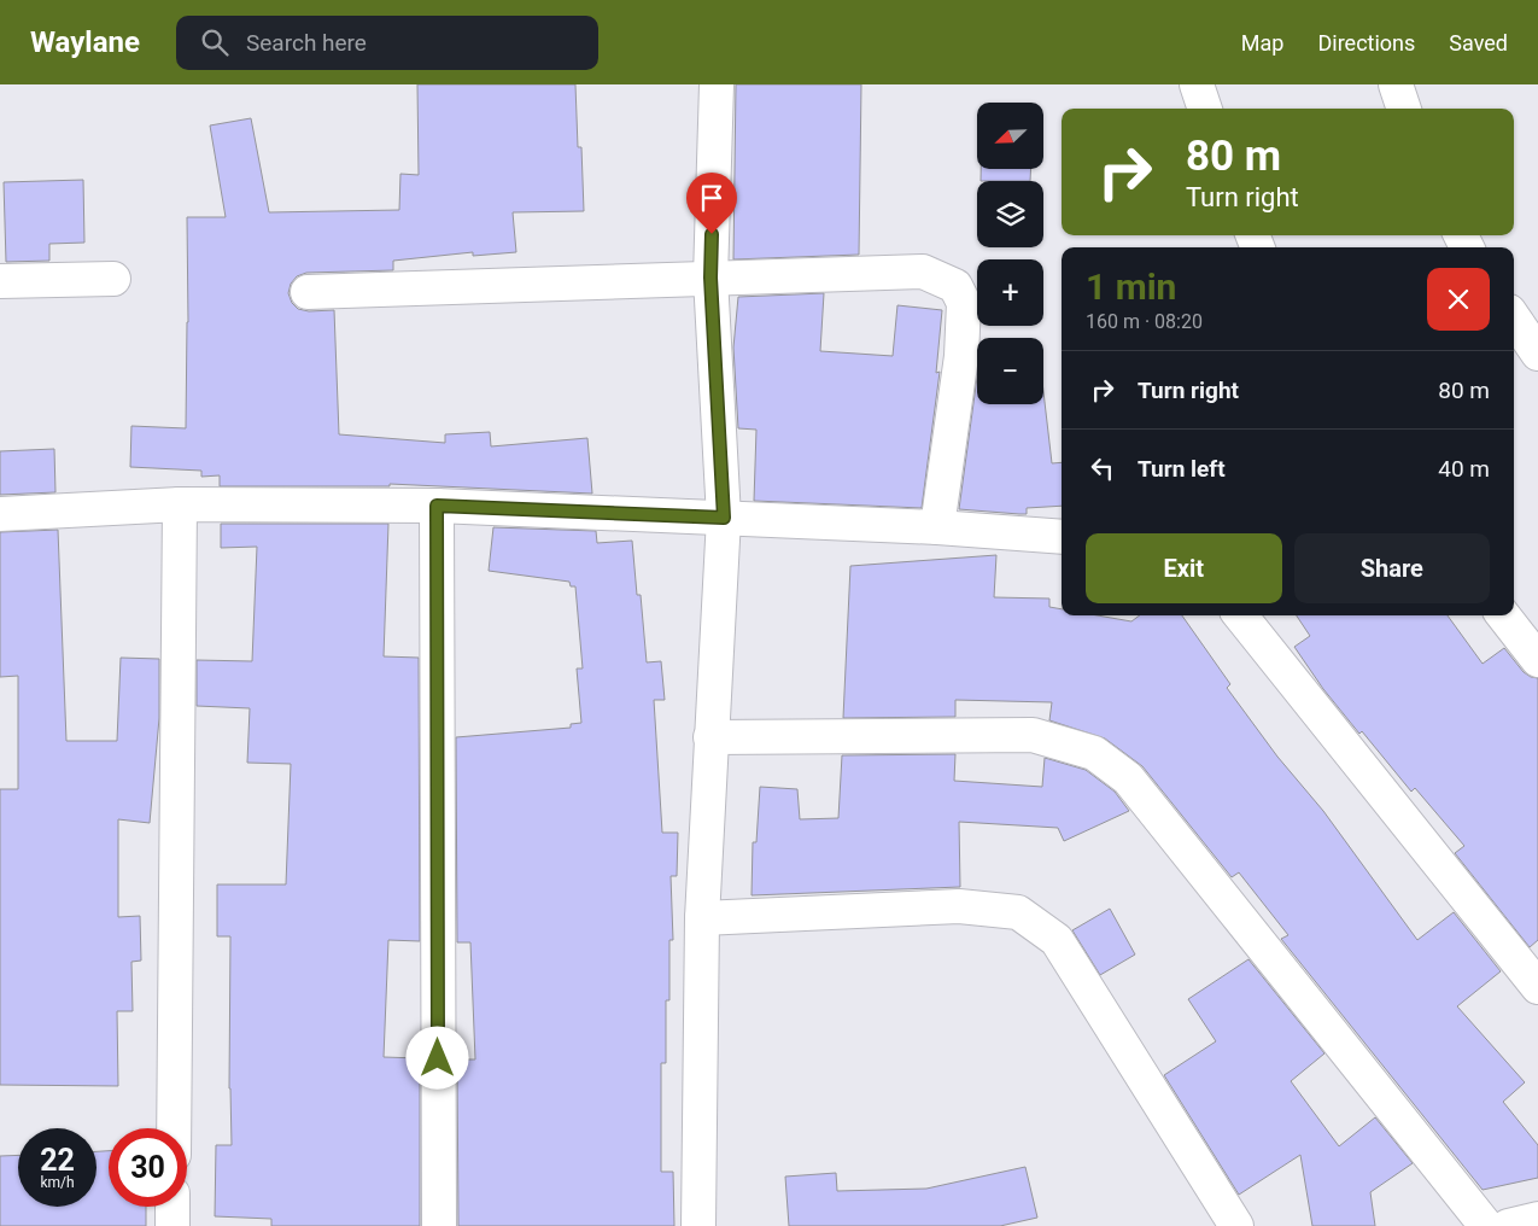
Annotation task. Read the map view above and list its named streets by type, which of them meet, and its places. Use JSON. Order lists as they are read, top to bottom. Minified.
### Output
{"north":"bottom left","page":{"header":"Waylane","search":"Search here","nav":["Map","Directions","Saved"],"map_buttons":["+","−"],"turn":["80 m","Turn right"],"heading":["1 min","160 m · 08:20"],"list":[{"name":"Turn right","value":"80 m"},{"name":"Turn left","value":"40 m"}],"buttons":["Exit","Share"],"speed":"22 km/h","limit":"30"}}
